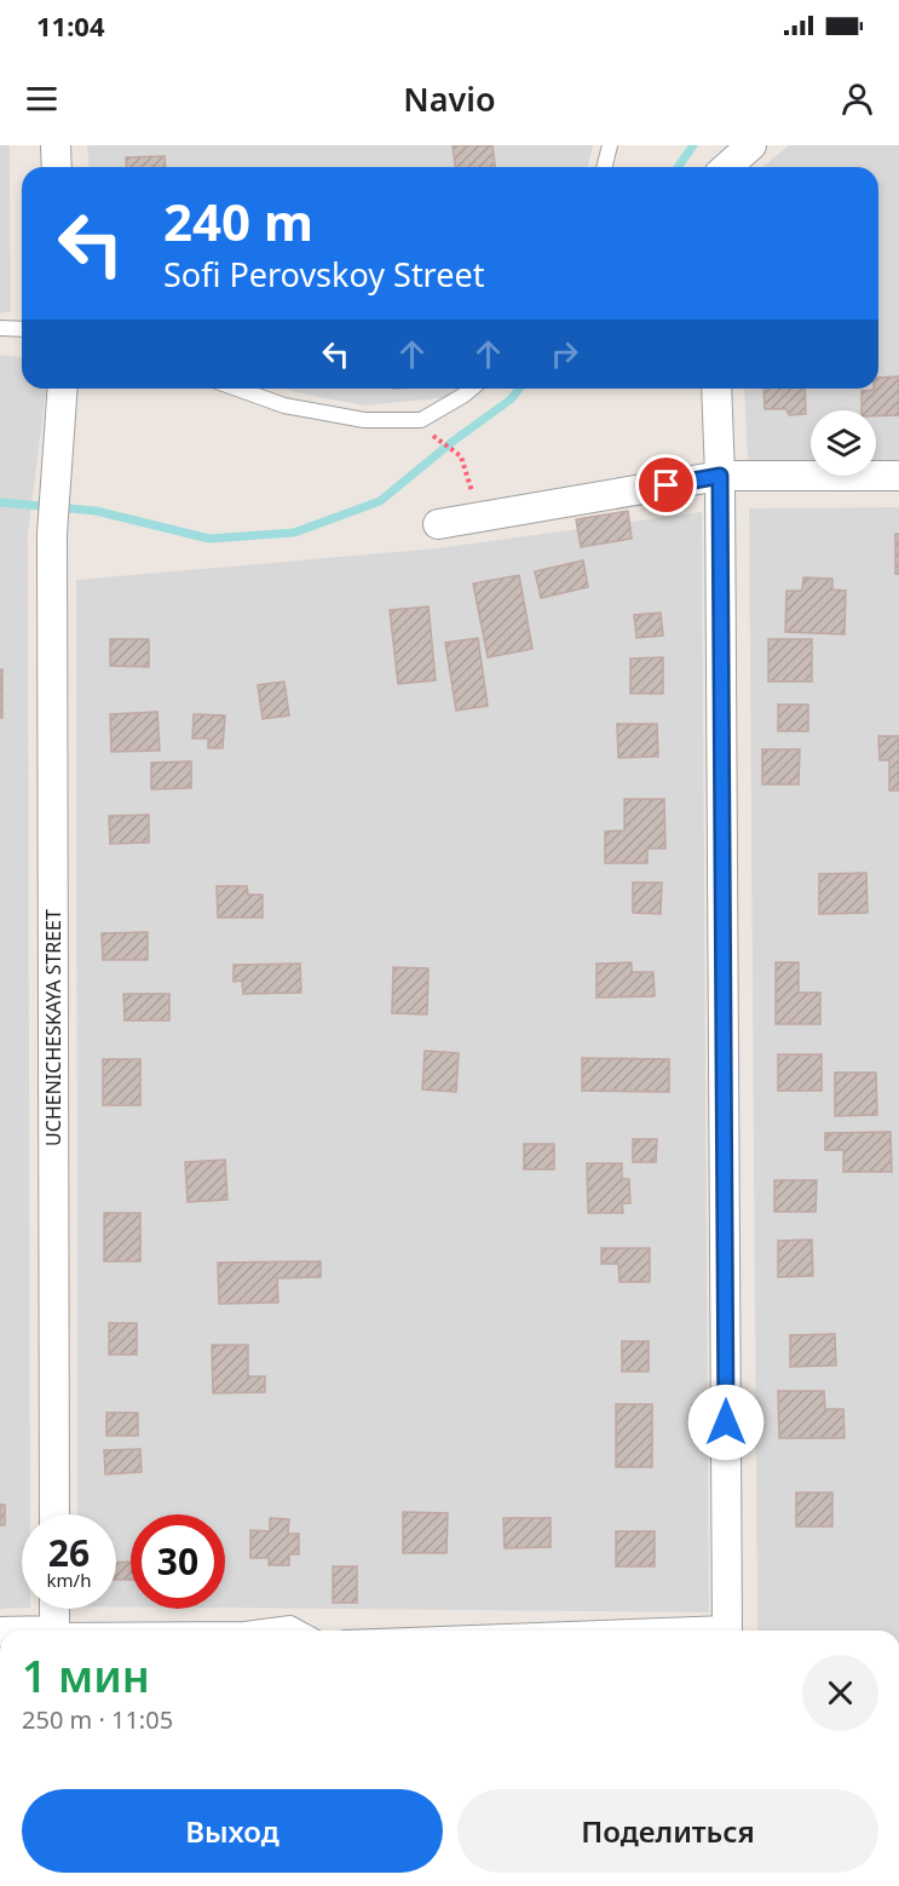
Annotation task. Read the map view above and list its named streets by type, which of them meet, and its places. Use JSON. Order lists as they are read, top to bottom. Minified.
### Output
{"streets":{"street":["UCHENICHESKAYA STREET"]},"page":{"status":"11:04","header":"Navio","turn":["240 m","Sofi Perovskoy Street"],"speed":"26 km/h","limit":"30","heading":["1 мин","250 m · 11:05"],"buttons":["Выход","Поделиться"]}}
